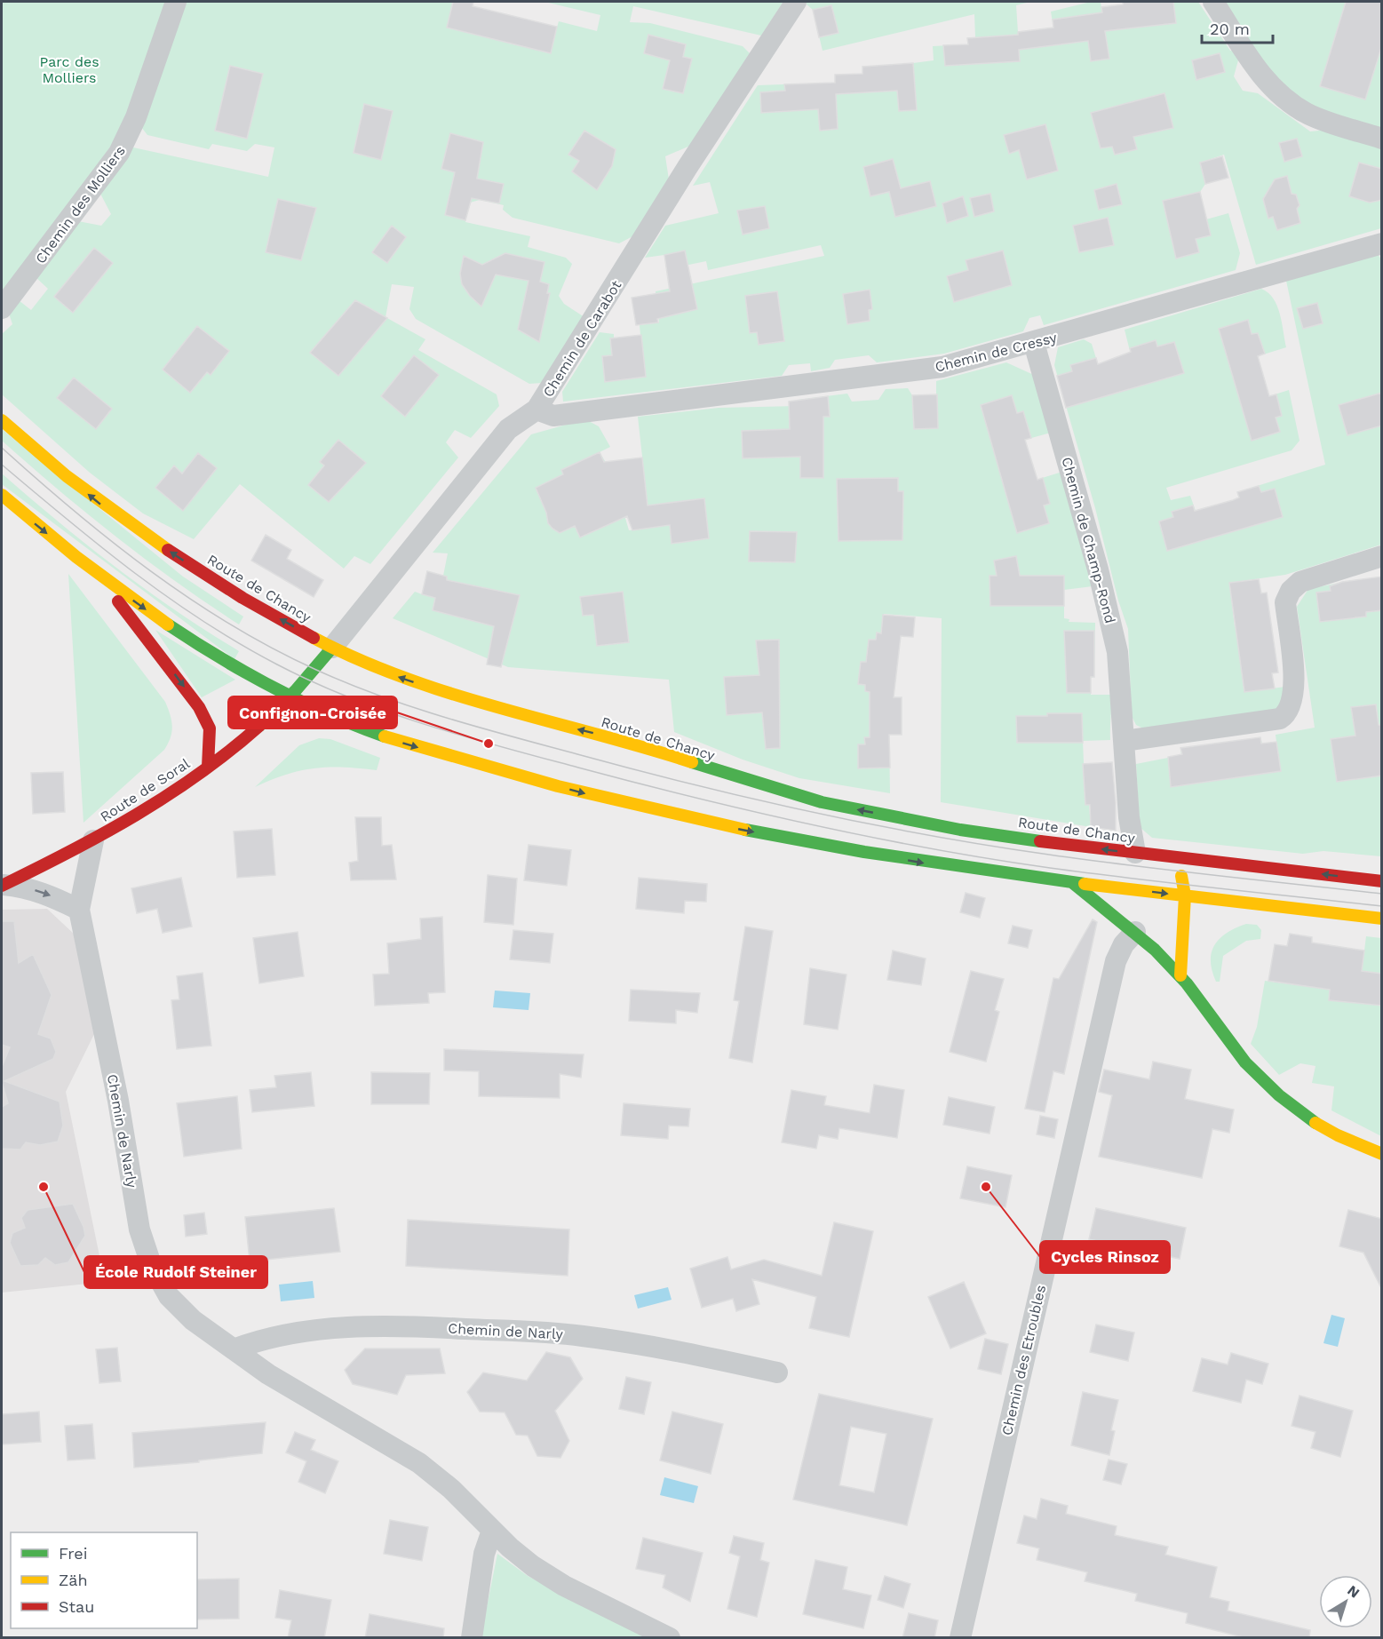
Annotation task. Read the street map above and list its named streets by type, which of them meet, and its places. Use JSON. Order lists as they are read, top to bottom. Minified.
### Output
{"streets":{"main road":["Route de Chancy","Route de Soral"],"street":["Chemin des Molliers","Chemin de Carabot","Chemin de Cressy","Chemin de Champ-Rond","Chemin de Narly","Chemin des Etroubles"]},"crossings":[["Chemin de Carabot","Chemin de Cressy"],["Chemin de Carabot","Route de Chancy"],["Chemin de Carabot","Route de Soral"],["Chemin de Cressy","Chemin de Champ-Rond"],["Chemin de Champ-Rond","Route de Chancy"],["Route de Chancy","Route de Soral"],["Route de Soral","Chemin de Narly"]],"parks":["Parc des Molliers"],"places":["Confignon-Croisée","École Rudolf Steiner","Cycles Rinsoz"],"legend":["Frei","Zäh","Stau"],"scale_bar":"20 m","north":"top right"}
